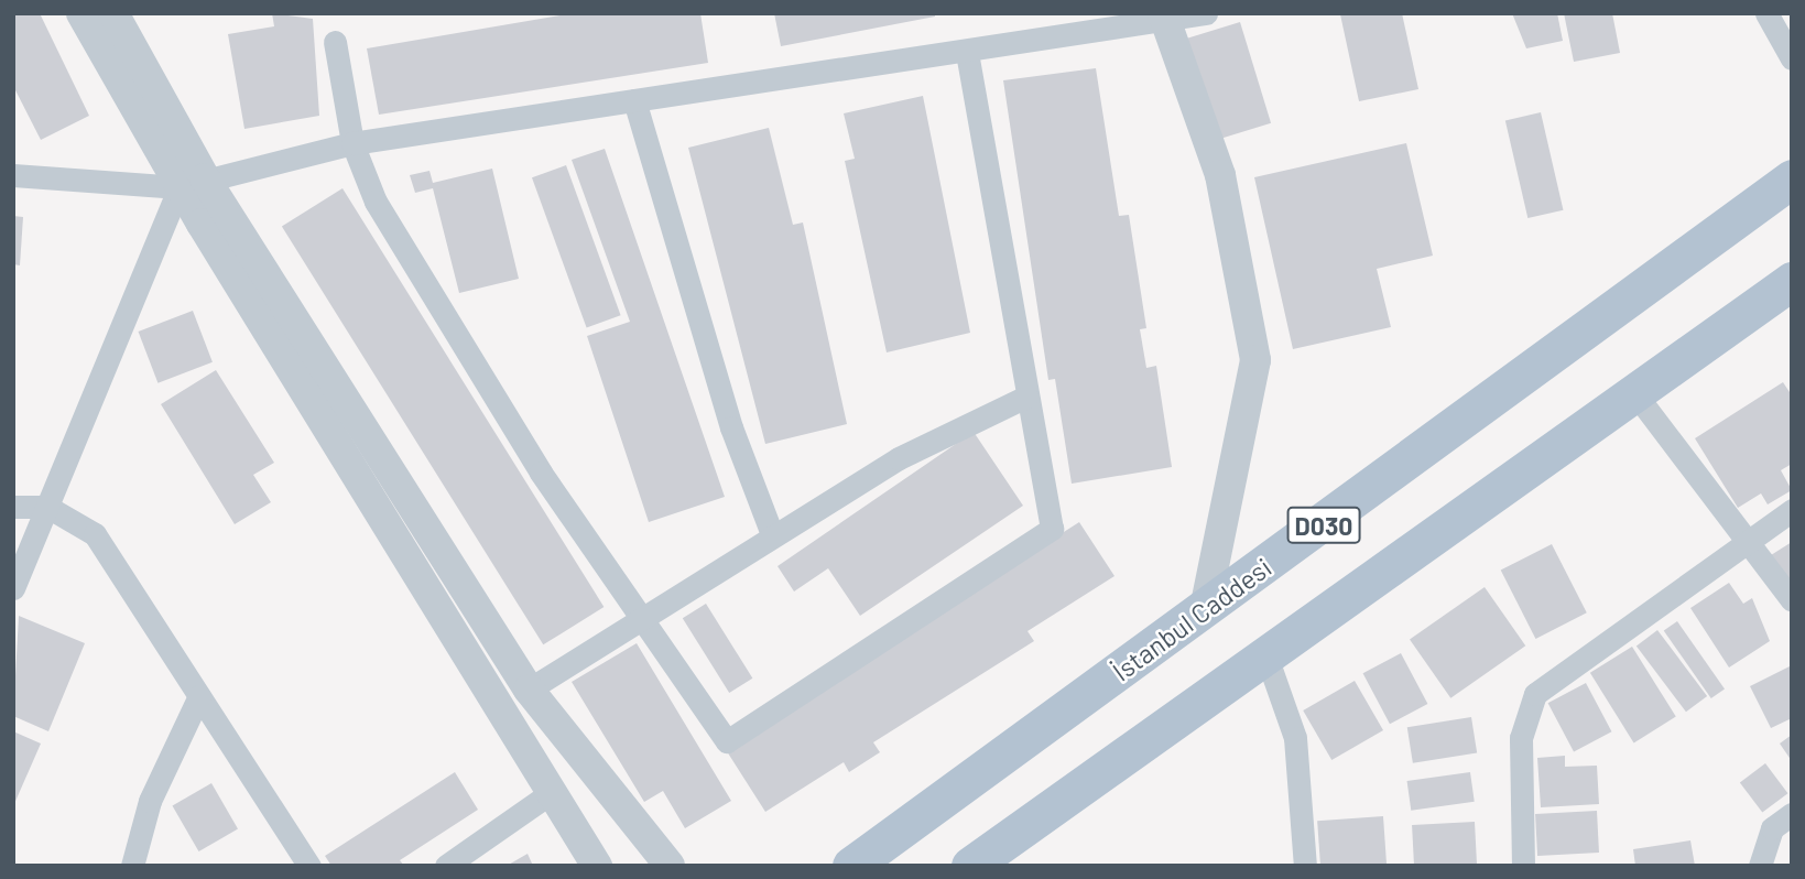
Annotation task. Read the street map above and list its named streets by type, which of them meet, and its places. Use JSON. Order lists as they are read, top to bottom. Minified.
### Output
{"streets":{"main road":["D030","İstanbul Caddesi"]}}
